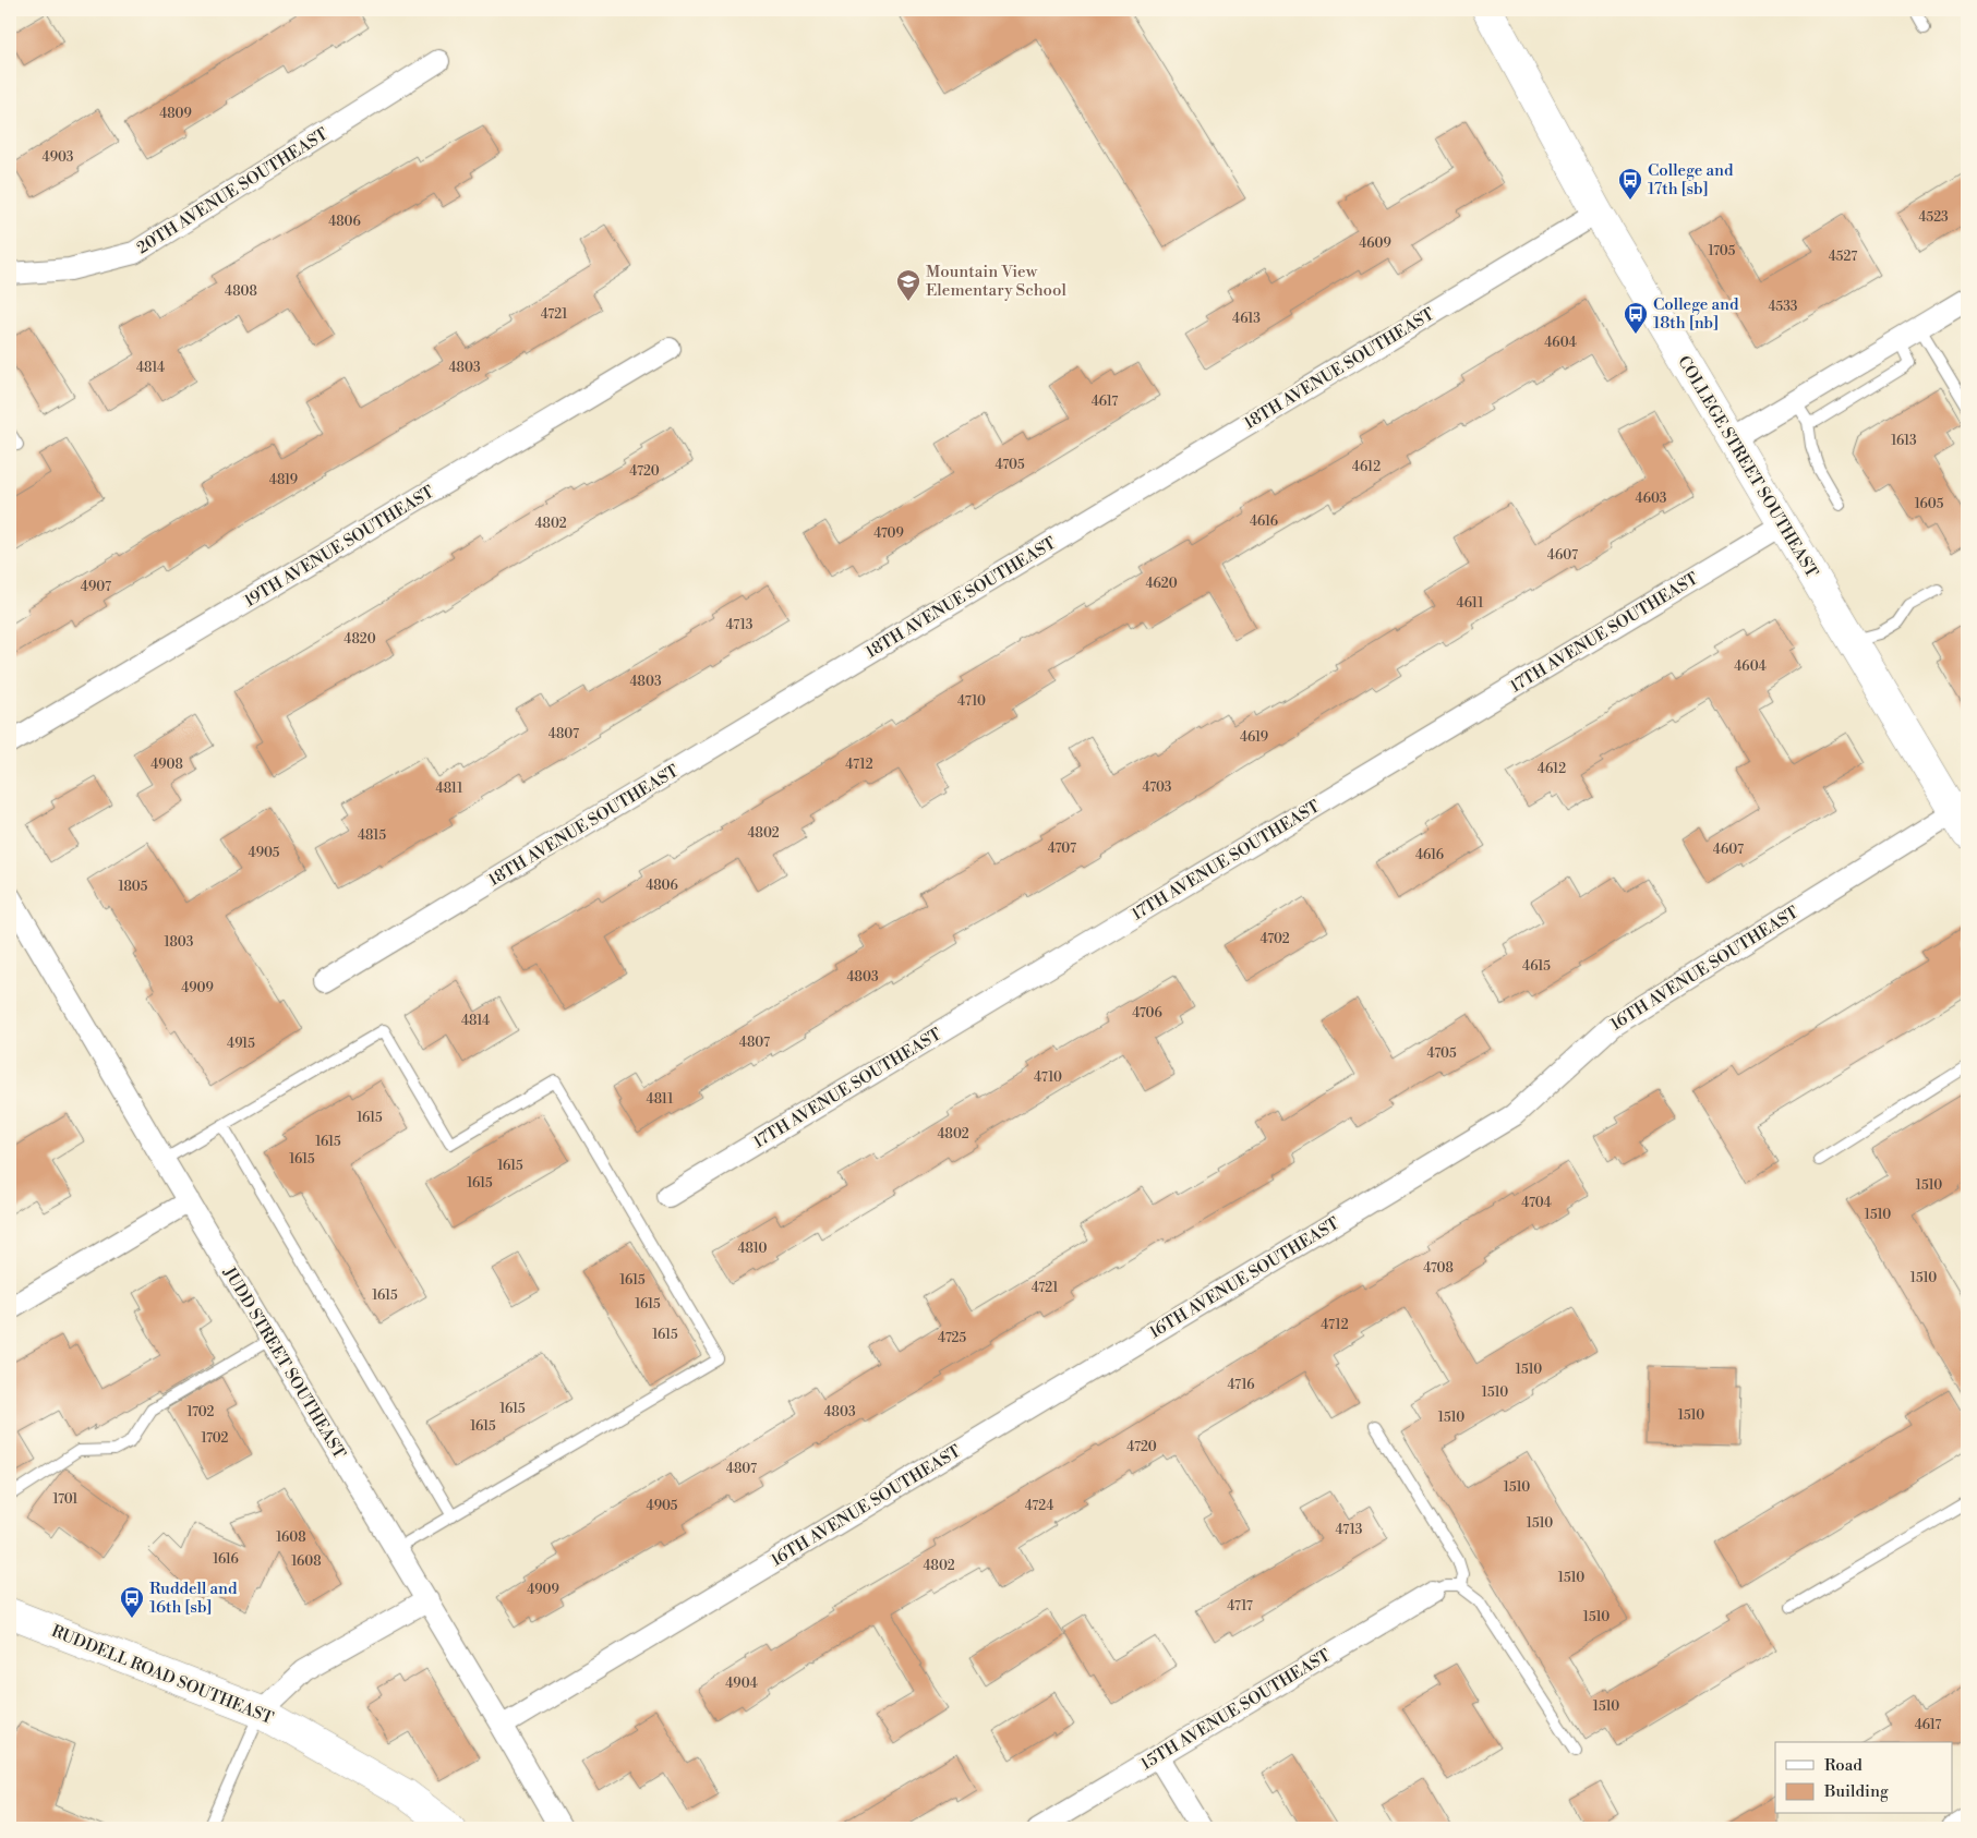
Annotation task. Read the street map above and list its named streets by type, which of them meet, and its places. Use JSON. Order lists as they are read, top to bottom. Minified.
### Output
{"streets":{"main road":["COLLEGE STREET SOUTHEAST","RUDDELL ROAD SOUTHEAST"],"street":["20TH AVENUE SOUTHEAST","18TH AVENUE SOUTHEAST","19TH AVENUE SOUTHEAST","17TH AVENUE SOUTHEAST","16TH AVENUE SOUTHEAST","JUDD STREET SOUTHEAST","15TH AVENUE SOUTHEAST"]},"crossings":[["18TH AVENUE SOUTHEAST","COLLEGE STREET SOUTHEAST"],["COLLEGE STREET SOUTHEAST","17TH AVENUE SOUTHEAST"],["COLLEGE STREET SOUTHEAST","16TH AVENUE SOUTHEAST"],["16TH AVENUE SOUTHEAST","JUDD STREET SOUTHEAST"]],"places":{"bus stop":["College and 17th [sb]","College and 18th [nb]","Ruddell and 16th [sb]"],"school or university":["Mountain View Elementary School"]},"house_numbers":["4809","4903","4523","4806","4609","1705","4527","4808","4533","4721","4613","4604","4814","4803","4617","1613","4705","4612","4720","4819","4603","1605","4616","4802","4709","4607","4620","4907","4611","4713","4820","4604","4803","4710","4807","4619","4908","4712","4612","4703","4811","4802","4815","4707","4607","4905","4616","4806","1805","4702","1803","4615","4803","4909","4706","4814","4807","4915","4705","4710","4811","1615","4802","1615","1615","1615","1615","1510","4704","1510","4810","4708","1510","1615","4721","1615","1615","4712","1615","4725","1510","4716","1510","1615","1702","4803","1510","1510","1615","1702","4720","4807","1510","1701","4905","4724","1510","4713","1608","1616","1608","4802","1510","4909","4717","1510","4904","1510","4617"],"legend":["Road","Building"]}
